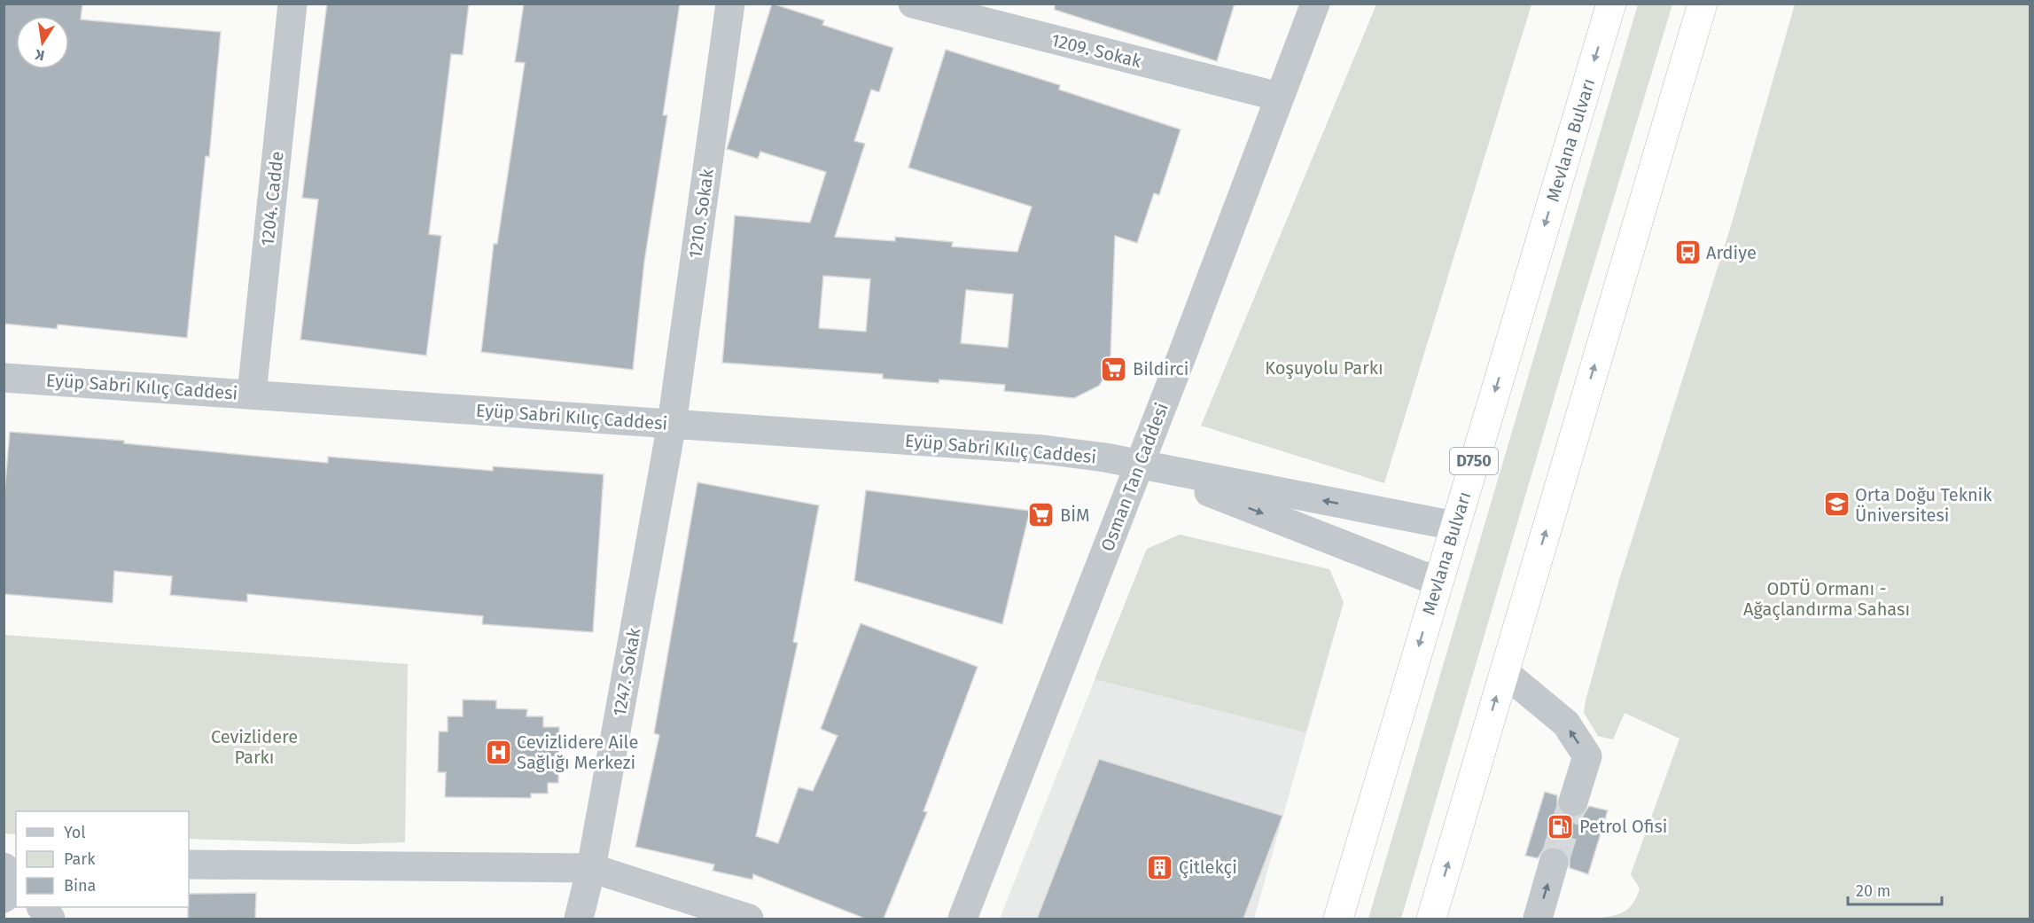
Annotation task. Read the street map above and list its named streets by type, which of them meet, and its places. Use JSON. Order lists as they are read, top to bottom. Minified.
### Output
{"streets":{"highway":["Mevlana Bulvarı","D750"],"street":["1209. Sokak","1204. Cadde","1210. Sokak","Eyüp Sabri Kılıç Caddesi","Osman Tan Caddesi","1247. Sokak"]},"crossings":[["1209. Sokak","Osman Tan Caddesi"],["Mevlana Bulvarı","Eyüp Sabri Kılıç Caddesi"],["1204. Cadde","Eyüp Sabri Kılıç Caddesi"],["1210. Sokak","Eyüp Sabri Kılıç Caddesi"],["1210. Sokak","1247. Sokak"],["Eyüp Sabri Kılıç Caddesi","Osman Tan Caddesi"],["Eyüp Sabri Kılıç Caddesi","1247. Sokak"]],"parks":["Koşuyolu Parkı","ODTÜ Ormanı - Ağaçlandırma Sahası","Cevizlidere Parkı"],"places":{"bus stop":["Ardiye"],"supermarket":["Bildirci","BİM"],"school or university":["Orta Doğu Teknik Üniversitesi"],"hospital":["Cevizlidere Aile Sağlığı Merkezi"],"fuel station":["Petrol Ofisi"],"building":["Çitlekçi"]},"legend":["Yol","Park","Bina"],"scale_bar":"20 m","north":"bottom"}
